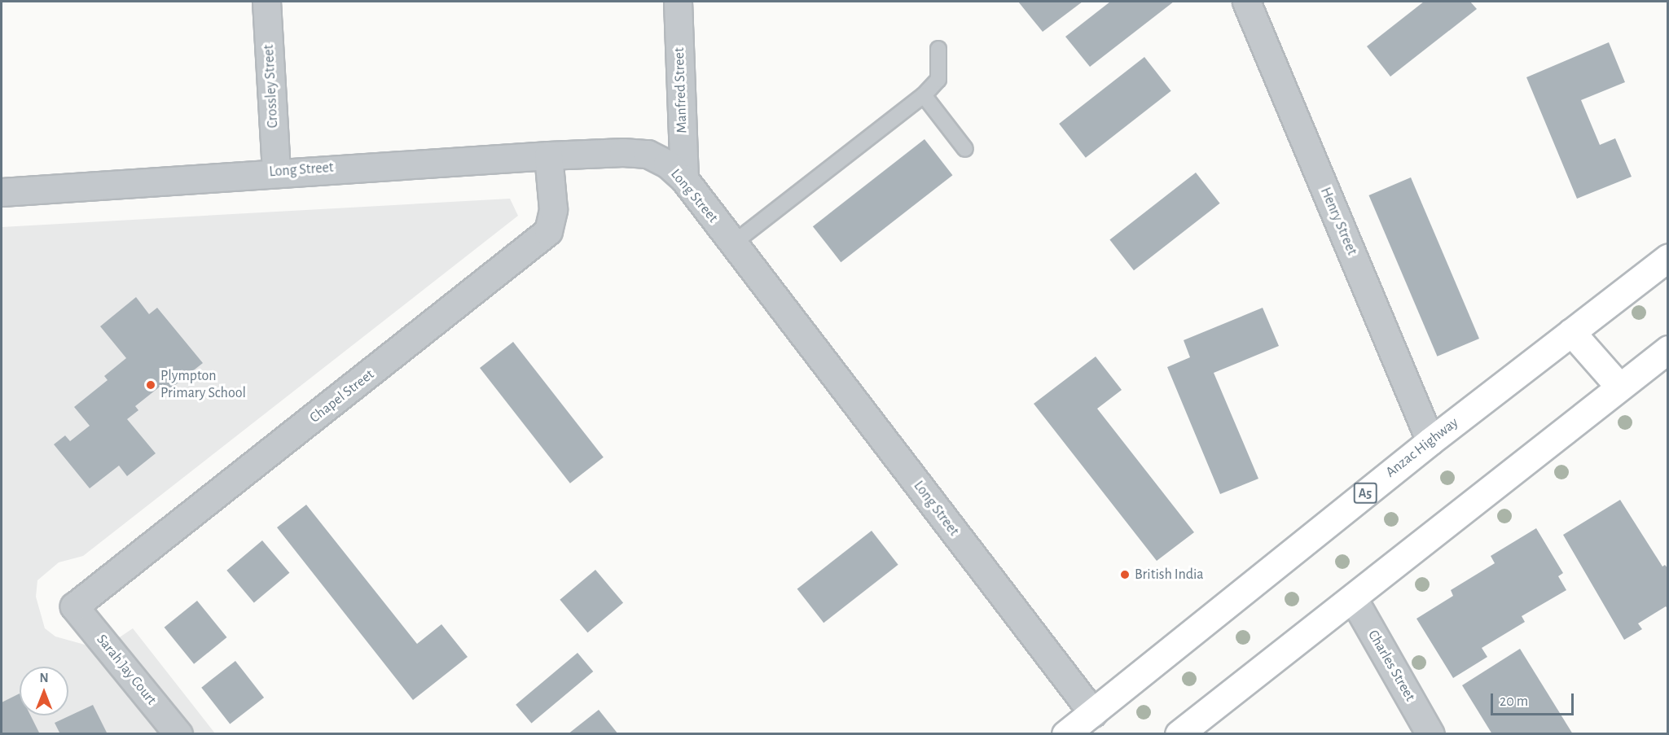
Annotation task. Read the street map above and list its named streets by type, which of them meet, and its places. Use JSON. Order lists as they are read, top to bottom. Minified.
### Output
{"streets":{"highway":["Anzac Highway","A5"],"street":["Crossley Street","Manfred Street","Long Street","Henry Street","Chapel Street","Charles Street","Sarah Jay Court"]},"crossings":[["Crossley Street","Long Street"],["Manfred Street","Long Street"],["Long Street","Chapel Street"],["Long Street","Anzac Highway"],["Henry Street","Anzac Highway"],["Chapel Street","Sarah Jay Court"]],"places":["Plympton Primary School","British India"],"scale_bar":"20 m","north":"top"}
